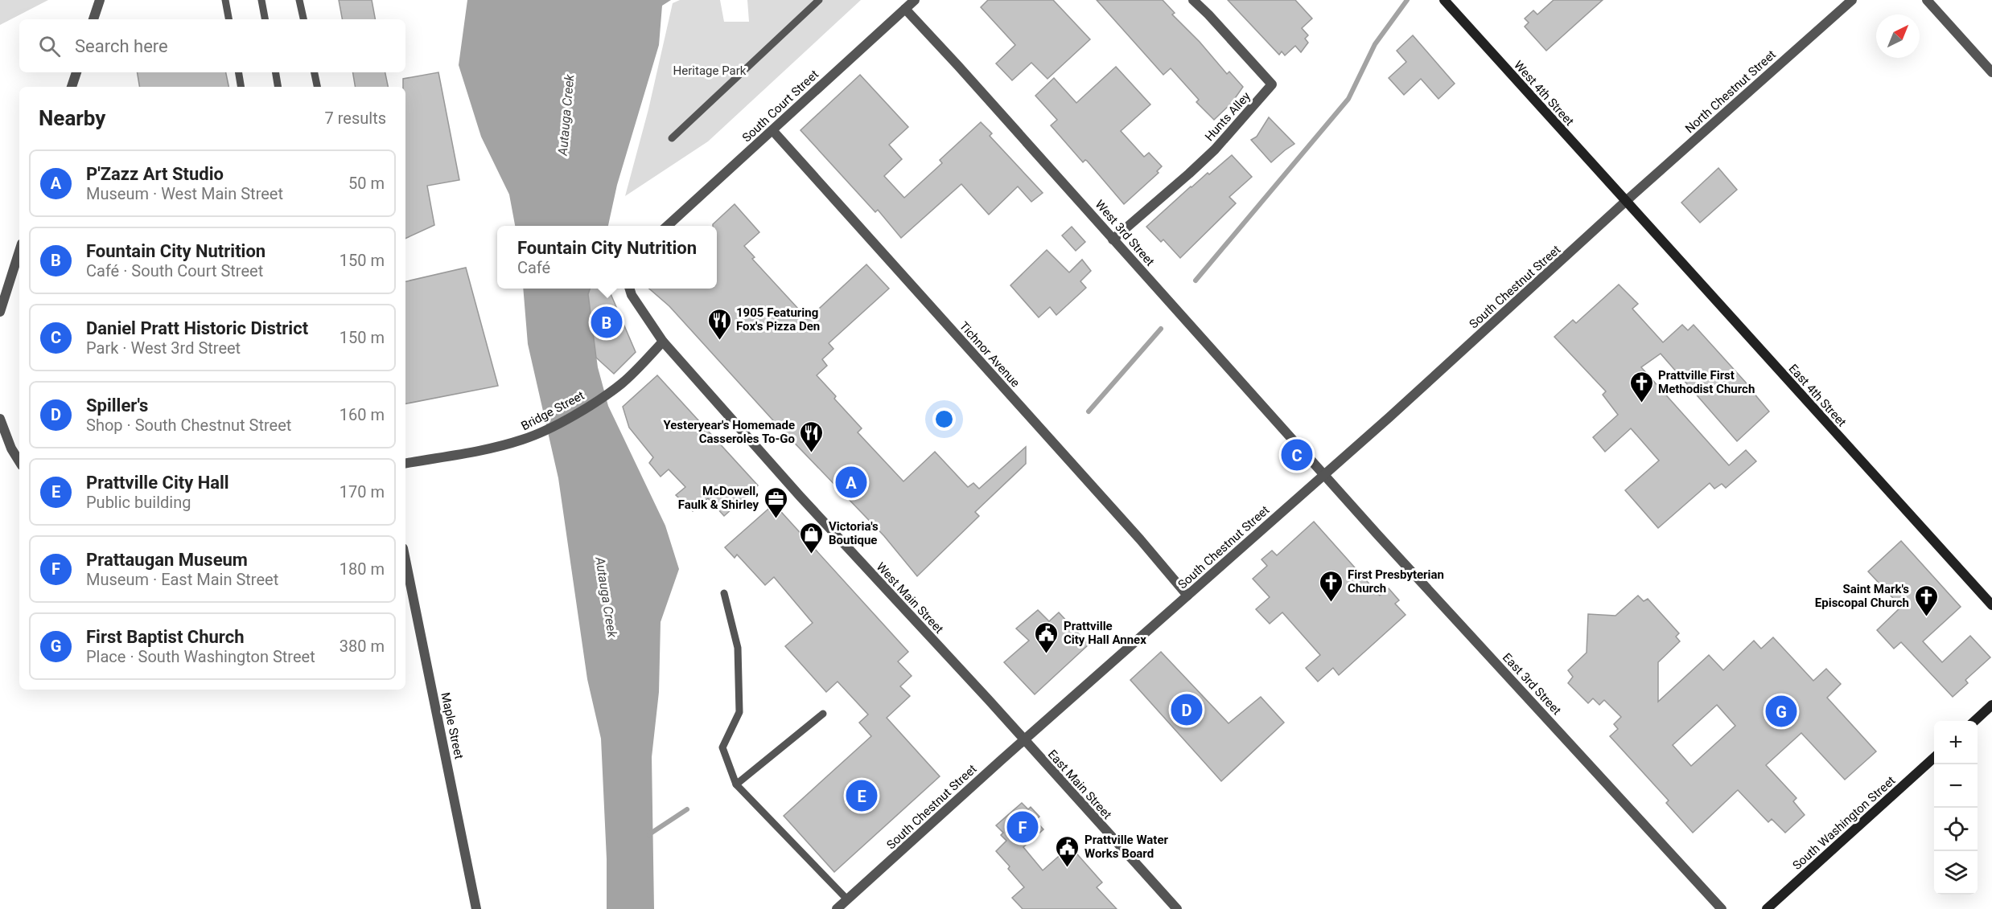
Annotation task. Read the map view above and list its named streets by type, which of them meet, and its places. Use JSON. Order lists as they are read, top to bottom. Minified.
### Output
{"streets":{"main road":["West 4th Street","East 4th Street","South Washington Street"],"street":["North Chestnut Street","South Court Street","Hunts Alley","West 3rd Street","South Chestnut Street","Tichnor Avenue","Bridge Street","West Main Street","East 3rd Street","Maple Street","East Main Street"]},"crossings":[["North Chestnut Street","West 4th Street"],["North Chestnut Street","South Chestnut Street"],["North Chestnut Street","East 4th Street"],["West 4th Street","South Chestnut Street"],["West 4th Street","East 4th Street"],["South Court Street","West 3rd Street"],["South Court Street","Tichnor Avenue"],["Hunts Alley","West 3rd Street"],["West 3rd Street","South Chestnut Street"],["West 3rd Street","East 3rd Street"],["South Chestnut Street","Tichnor Avenue"],["South Chestnut Street","East 4th Street"],["South Chestnut Street","West Main Street"],["South Chestnut Street","East 3rd Street"],["South Chestnut Street","East Main Street"],["Bridge Street","West Main Street"],["West Main Street","East Main Street"]],"water":["Autauga Creek"],"parks":["Heritage Park"],"places":{"restaurant":["1905 Featuring Fox's Pizza Den","Yesteryear's Homemade Casseroles To-Go"],"church":["Prattville First Methodist Church","First Presbyterian Church","Saint Mark's Episcopal Church"],"office":["McDowell, Faulk & Shirley"],"shop":["Victoria's Boutique"],"public building":["Prattville City Hall Annex","Prattville Water Works Board"]},"north":"top right","page":{"search":"Search here","heading":["Nearby","7 results"],"list":[{"mark":"A","name":"P'Zazz Art Studio","note":"Museum · West Main Street","value":"50 m"},{"mark":"B","name":"Fountain City Nutrition","note":"Café · South Court Street","value":"150 m"},{"mark":"C","name":"Daniel Pratt Historic District","note":"Park · West 3rd Street","value":"150 m"},{"mark":"D","name":"Spiller's","note":"Shop · South Chestnut Street","value":"160 m"},{"mark":"E","name":"Prattville City Hall","note":"Public building","value":"170 m"},{"mark":"F","name":"Prattaugan Museum","note":"Museum · East Main Street","value":"180 m"},{"mark":"G","name":"First Baptist Church","note":"Place · South Washington Street","value":"380 m"}],"popup":["Fountain City Nutrition","Café"],"pins":["B","C","A","D","G","E","F"],"map_buttons":["+","−"]}}
